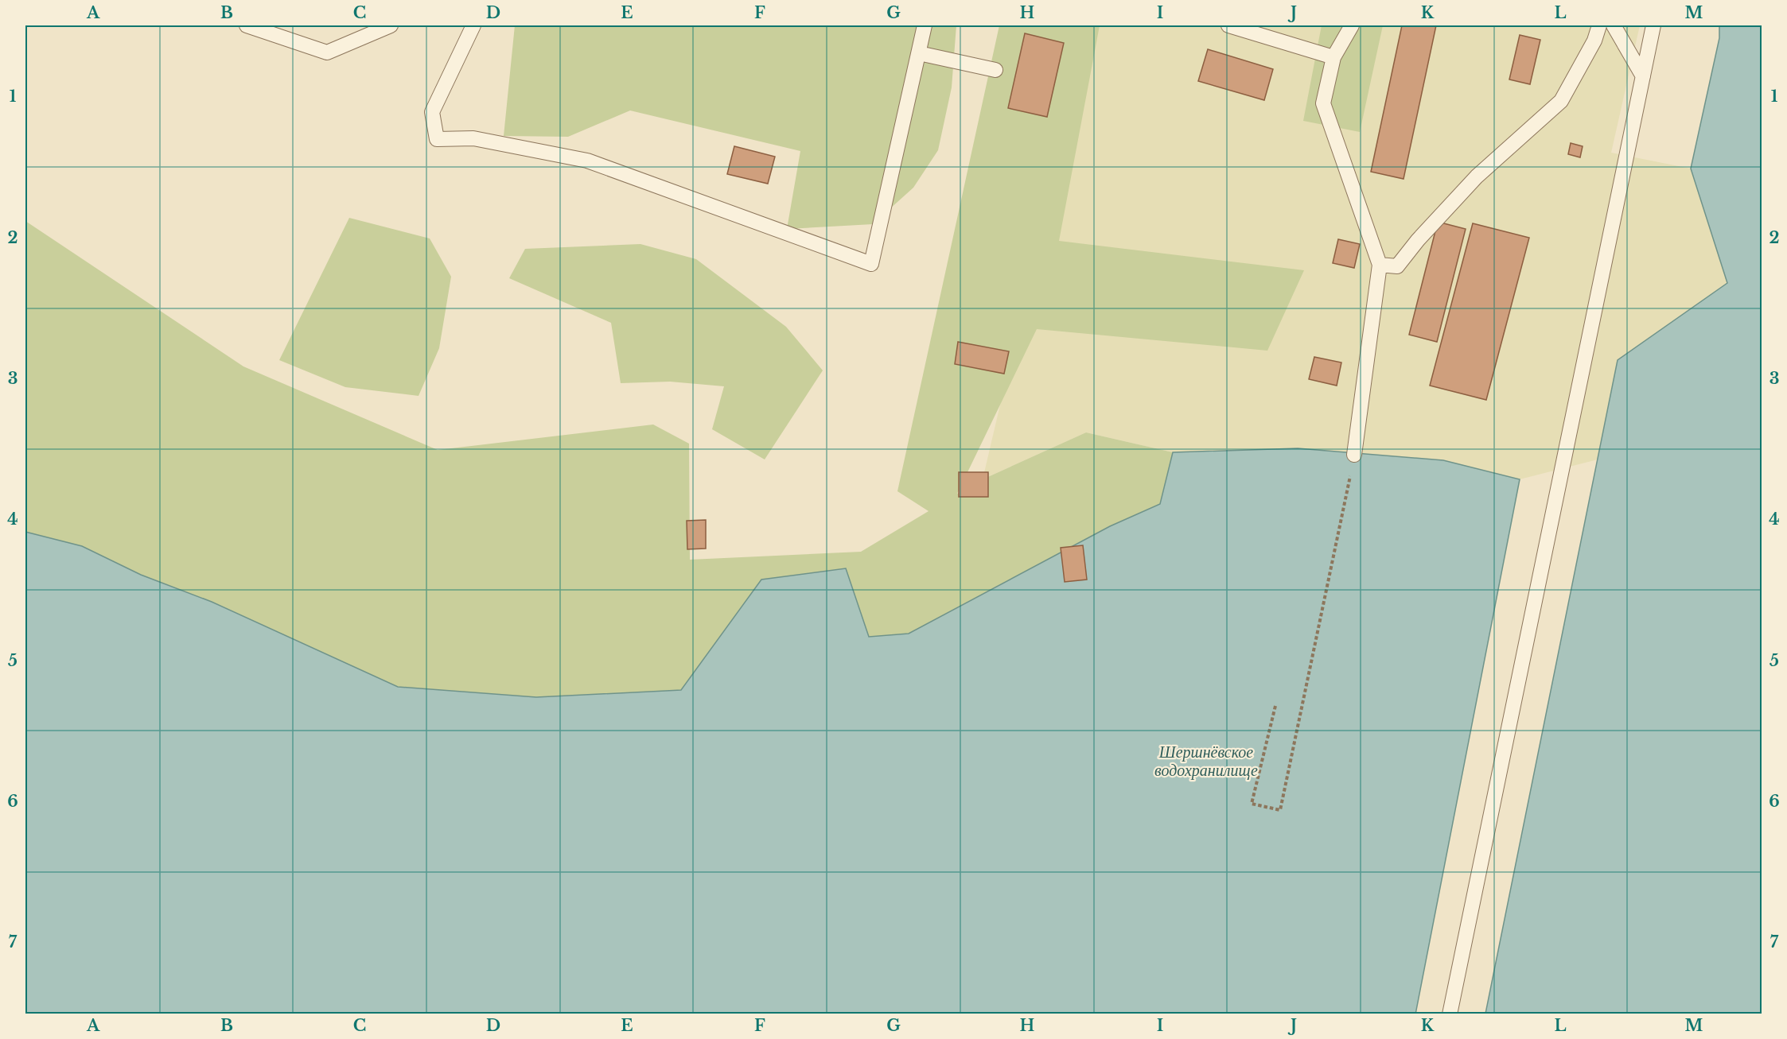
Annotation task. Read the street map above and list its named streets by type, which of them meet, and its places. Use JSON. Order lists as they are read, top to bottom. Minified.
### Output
{"water":["Шершнёвское водохранилище"],"grid":{"columns":["A","B","C","D","E","F","G","H","I","J","K","L","M"],"rows":["1","2","3","4","5","6","7"]}}
